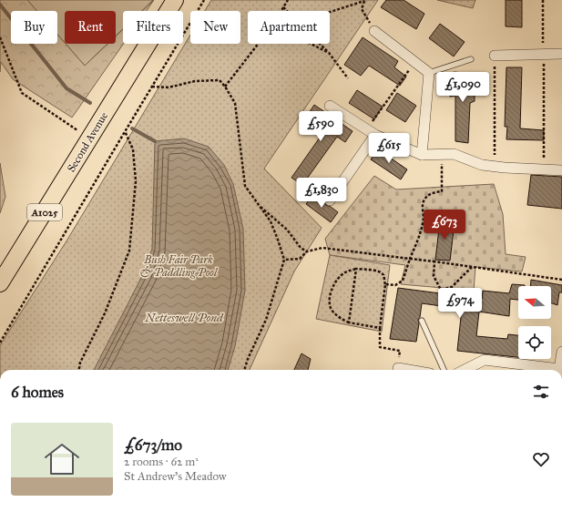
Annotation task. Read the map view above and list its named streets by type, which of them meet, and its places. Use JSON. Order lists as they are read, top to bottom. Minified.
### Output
{"streets":{"main road":["Second Avenue","A1025"]},"water":["Netteswell Pond"],"parks":["Bush Fair Park & Paddling Pool"],"north":"left","page":{"chip":["Buy","Rent","Filters","New","Apartment"],"price":["£1,090","£590","£615","£1,830","£673","£974"],"heading":"6 homes","list":[{"name":"£673/mo","note":"2 rooms · 62 m² · St Andrew's Meadow"}]}}
